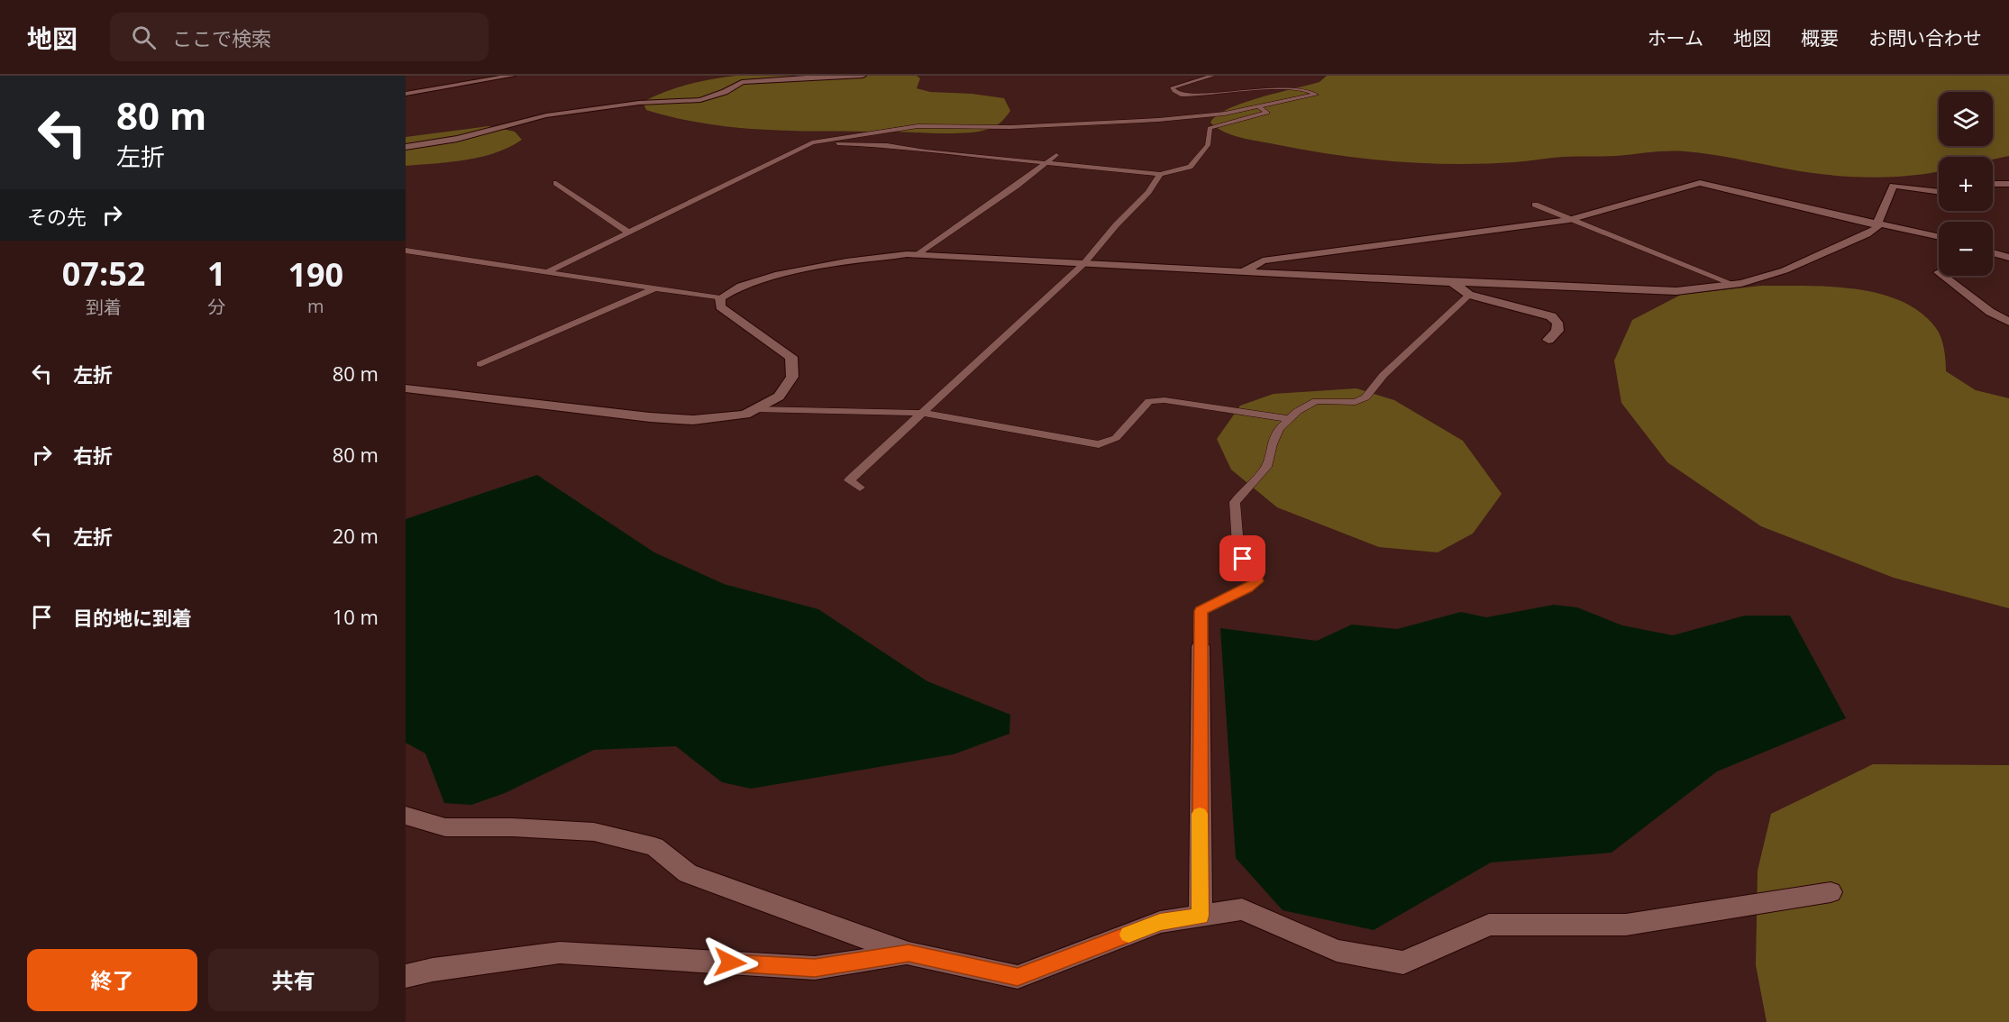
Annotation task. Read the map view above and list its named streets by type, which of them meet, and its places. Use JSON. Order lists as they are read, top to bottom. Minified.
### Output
{"page":{"header":"地図","search":"ここで検索","nav":["ホーム","地図","概要","お問い合わせ"],"turn":["80 m","左折"],"map_buttons":["+","−"],"then":"その先","eta":["07:52","到着","1","分","190","m"],"list":[{"name":"左折","value":"80 m"},{"name":"右折","value":"80 m"},{"name":"左折","value":"20 m"},{"name":"目的地に到着","value":"10 m"}],"buttons":["終了","共有"]}}
